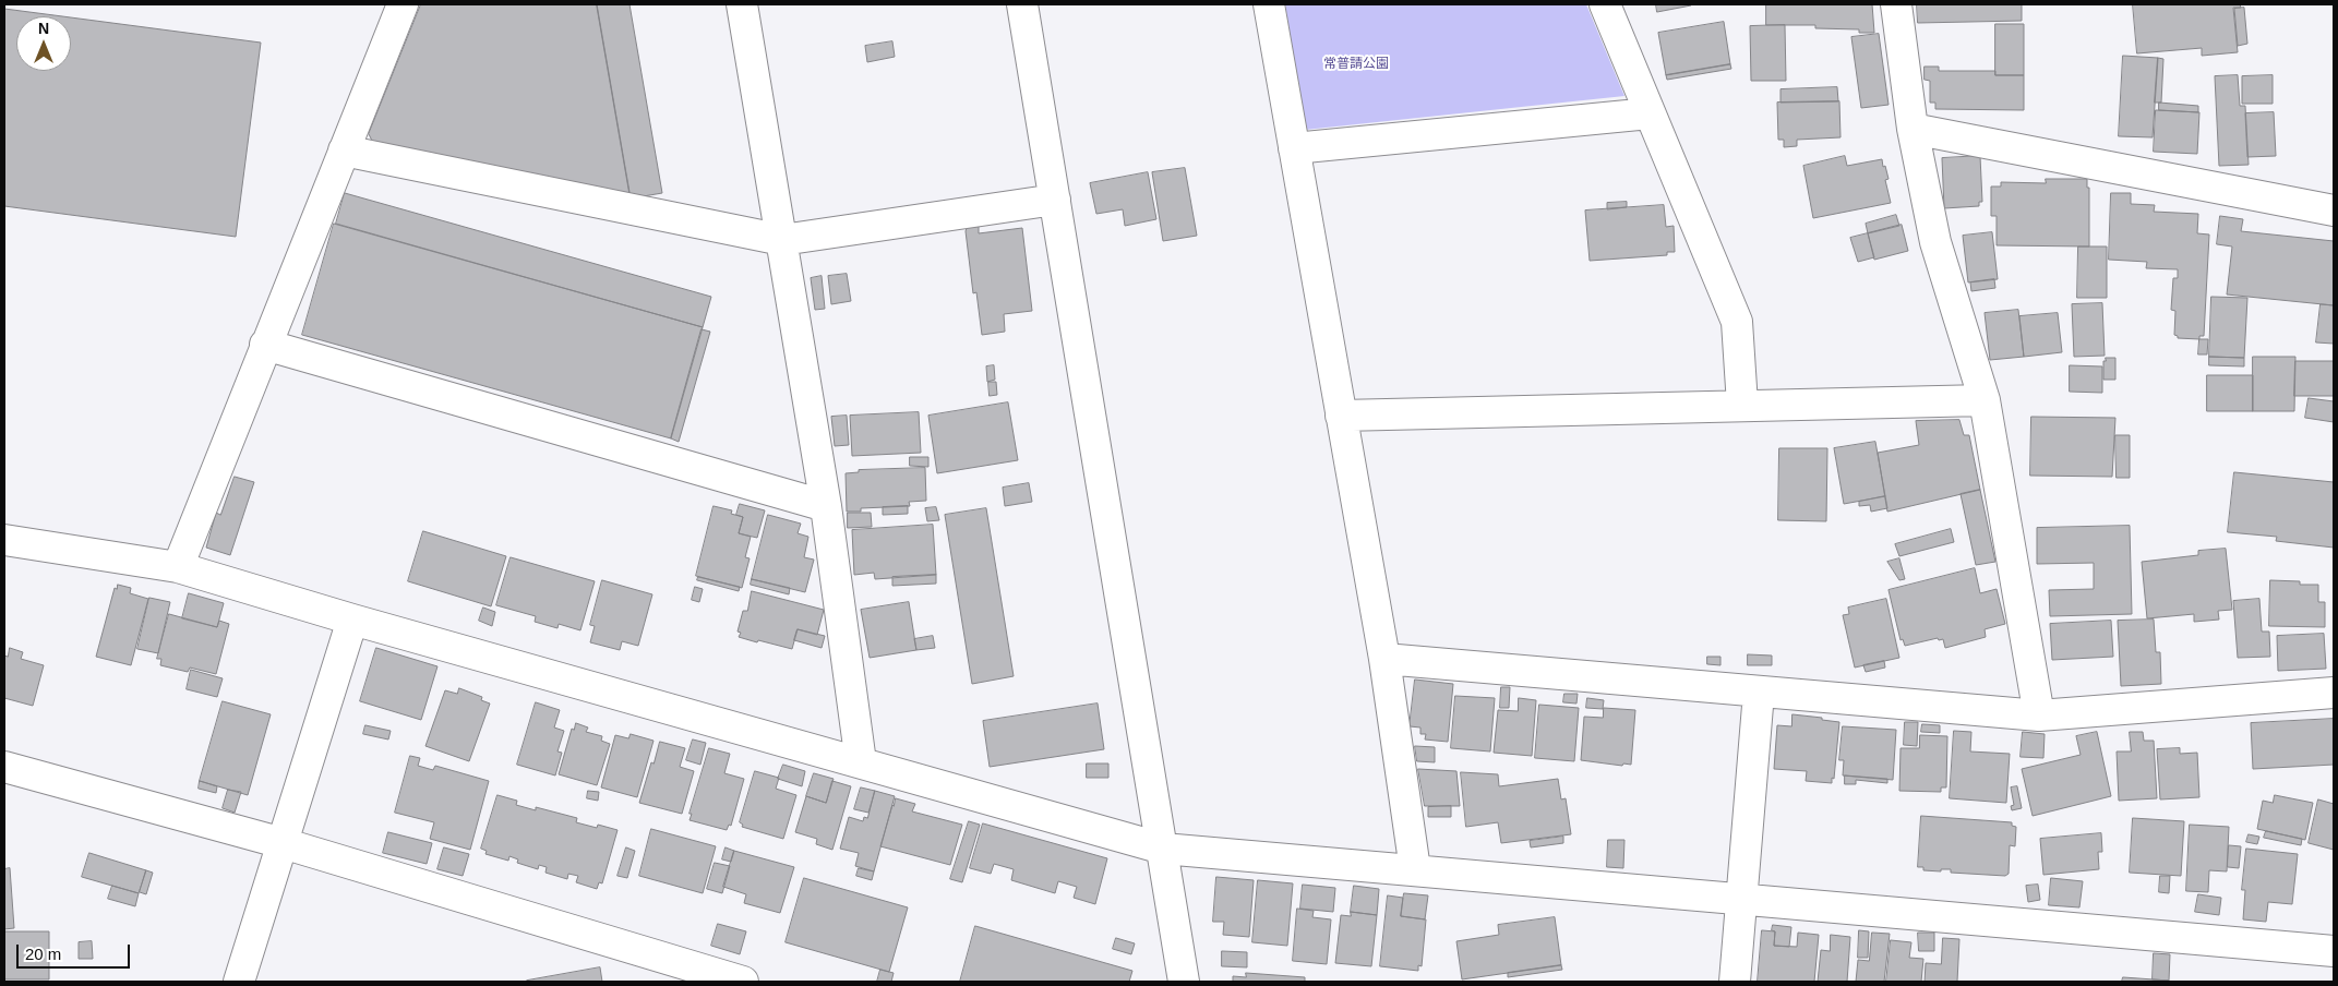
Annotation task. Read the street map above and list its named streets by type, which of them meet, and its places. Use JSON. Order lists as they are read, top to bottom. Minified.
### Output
{"parks":["常普請公園"],"scale_bar":"20 m","north":"top"}
